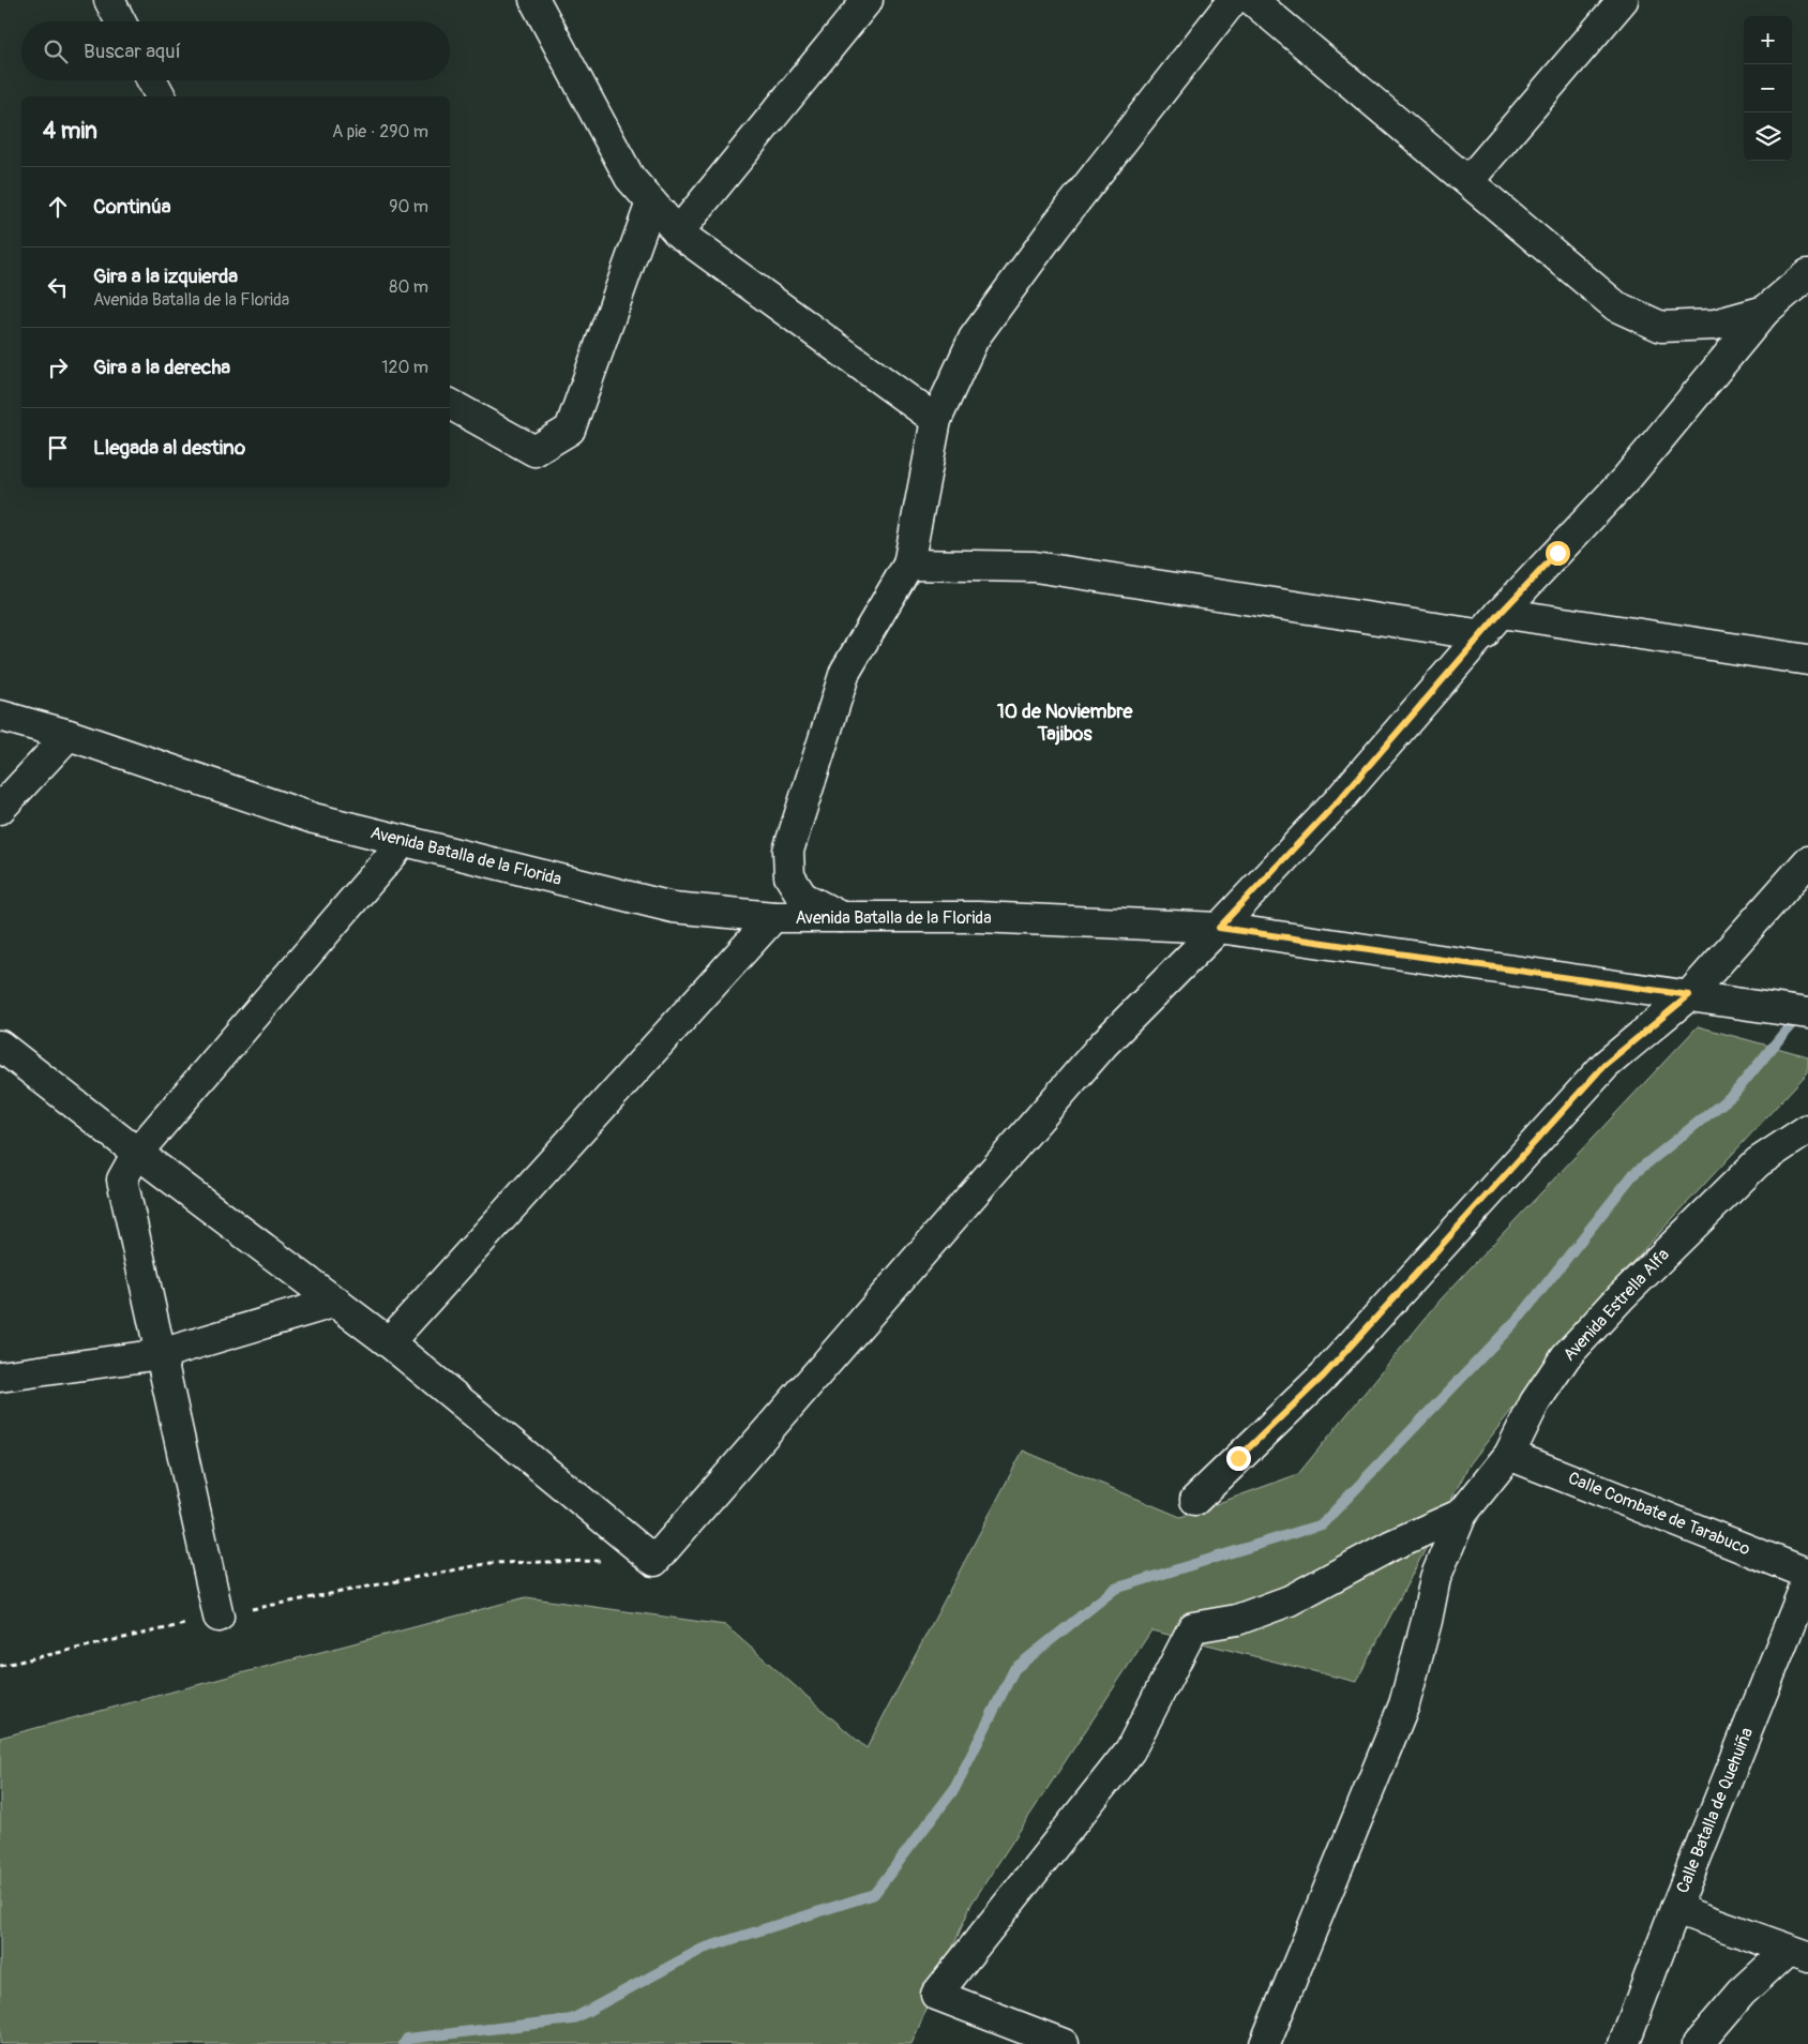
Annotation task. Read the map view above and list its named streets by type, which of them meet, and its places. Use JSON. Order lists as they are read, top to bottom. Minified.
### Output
{"streets":{"street":["Avenida Batalla de la Florida","Avenida Estrella Alfa","Calle Combate de Tarabuco","Calle Batalla de Quehuiña"]},"crossings":[["Avenida Estrella Alfa","Calle Combate de Tarabuco"]],"districts":["10 de Noviembre Tajibos"],"page":{"map_buttons":["+","−"],"search":"Buscar aquí","heading":["4 min","A pie · 290 m"],"list":[["Continúa","90 m"],["Gira a la izquierda","Avenida Batalla de la Florida","80 m"],["Gira a la derecha","120 m"],"Llegada al destino"]}}
